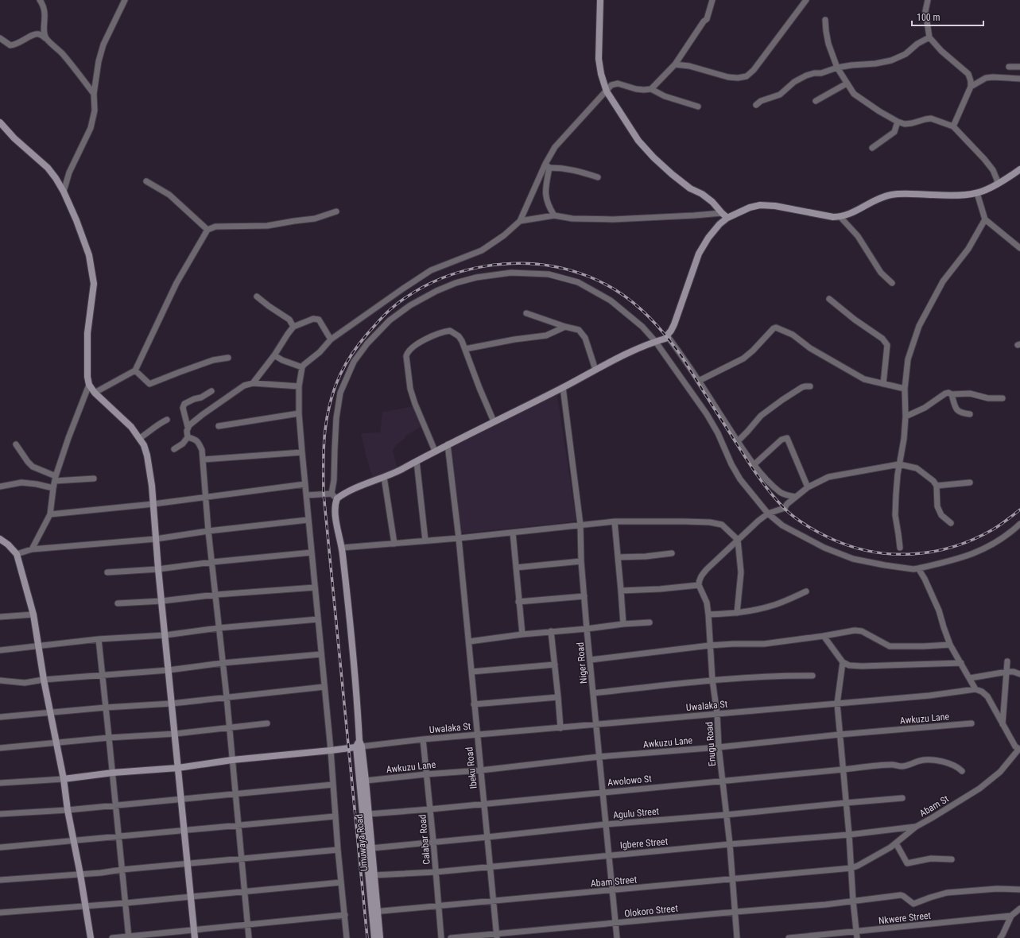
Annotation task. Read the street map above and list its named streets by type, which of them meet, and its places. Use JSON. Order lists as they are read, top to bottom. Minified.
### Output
{"streets":{"street":["Niger Road","Uwalaka St","Awkuzu Lane","Enugu Road","Ibeku Road","Awolowo St","Abam St","Agulu Street","Calabar Road","Umuwaya Road","Igbere Street","Abam Street","Olokoro Street","Nkwere Street"]},"crossings":[["Niger Road","Uwalaka St"],["Niger Road","Awkuzu Lane"],["Niger Road","Awolowo St"],["Niger Road","Agulu Street"],["Niger Road","Igbere Street"],["Niger Road","Abam Street"],["Niger Road","Olokoro Street"],["Uwalaka St","Enugu Road"],["Uwalaka St","Ibeku Road"],["Uwalaka St","Calabar Road"],["Uwalaka St","Umuwaya Road"],["Awkuzu Lane","Enugu Road"],["Awkuzu Lane","Ibeku Road"],["Awkuzu Lane","Calabar Road"],["Awkuzu Lane","Umuwaya Road"],["Enugu Road","Awolowo St"],["Enugu Road","Agulu Street"],["Enugu Road","Igbere Street"],["Enugu Road","Abam Street"],["Enugu Road","Olokoro Street"],["Ibeku Road","Awolowo St"],["Ibeku Road","Agulu Street"],["Ibeku Road","Igbere Street"],["Ibeku Road","Abam Street"],["Ibeku Road","Olokoro Street"],["Awolowo St","Calabar Road"],["Awolowo St","Umuwaya Road"],["Abam St","Igbere Street"],["Abam St","Abam Street"],["Agulu Street","Calabar Road"],["Agulu Street","Umuwaya Road"],["Calabar Road","Igbere Street"],["Calabar Road","Abam Street"],["Umuwaya Road","Igbere Street"],["Umuwaya Road","Abam Street"]],"scale_bar":"100 m"}
